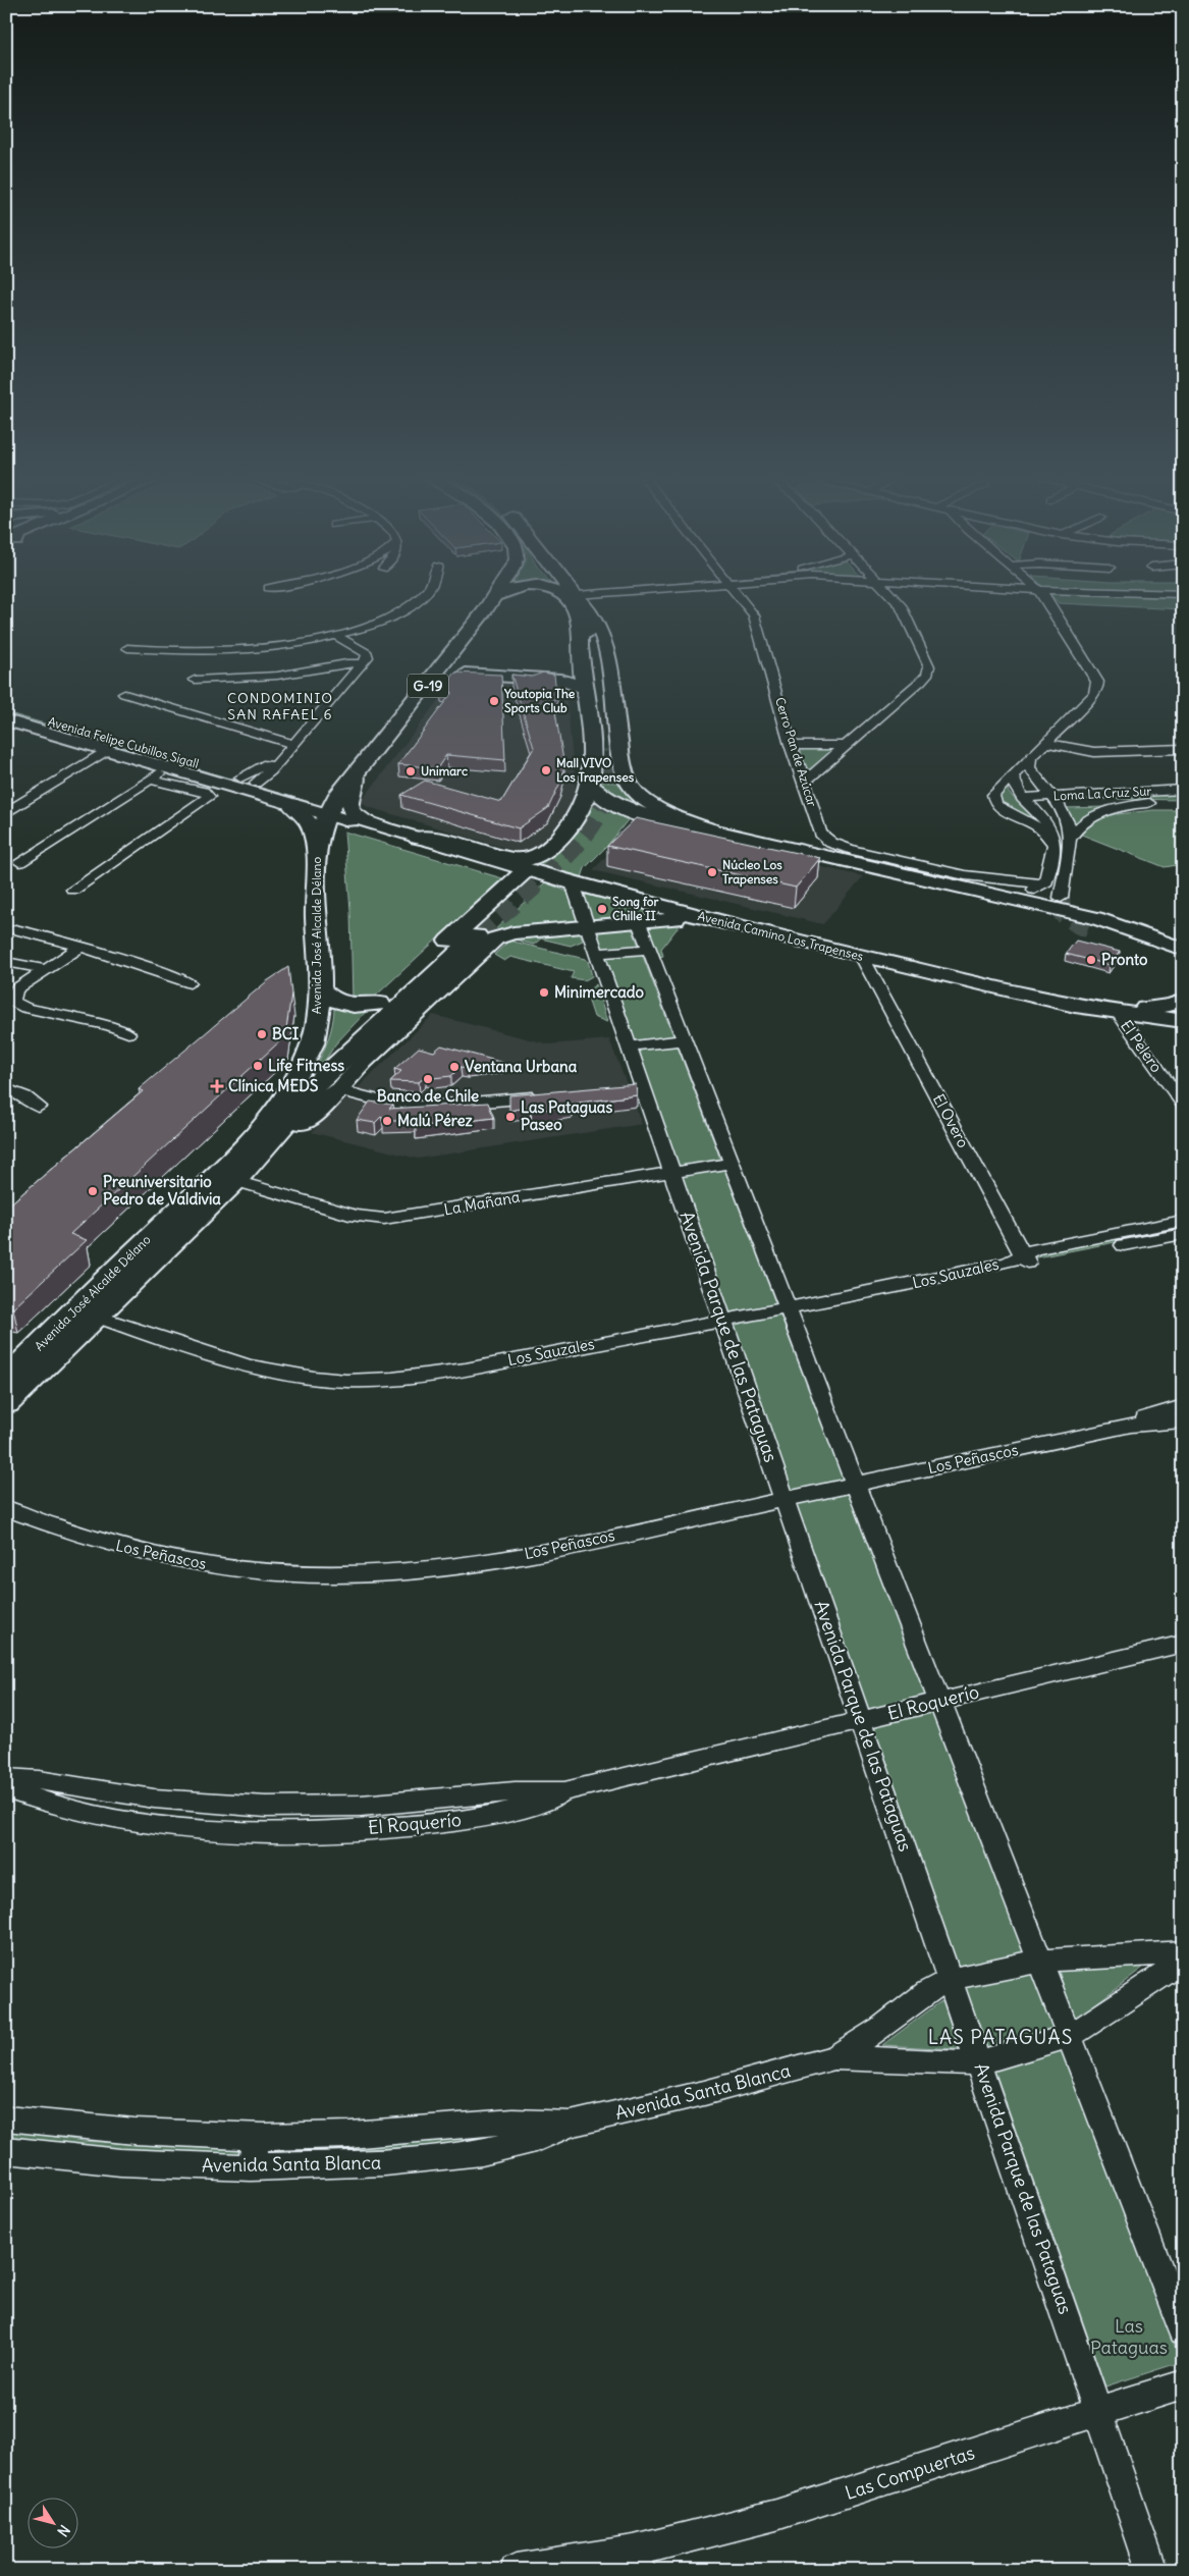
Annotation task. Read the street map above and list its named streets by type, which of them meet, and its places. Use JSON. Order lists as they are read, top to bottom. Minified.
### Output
{"streets":{"main road":["G-19","Avenida Felipe Cubillos Sigall","Avenida José Alcalde Délano","Avenida Camino Los Trapenses"],"street":["Cerro Pan de Azúcar","Loma La Cruz Sur","El Pelero","El Overo","La Mañana","Los Sauzales","Avenida Parque de las Pataguas","Los Peñascos","El Roquerío","Avenida Santa Blanca","Las Compuertas"]},"crossings":[["Avenida Felipe Cubillos Sigall","Avenida José Alcalde Délano"],["Avenida Felipe Cubillos Sigall","Avenida Camino Los Trapenses"],["Avenida José Alcalde Délano","Avenida Camino Los Trapenses"],["Avenida José Alcalde Délano","La Mañana"],["Avenida José Alcalde Délano","Los Sauzales"],["Avenida Camino Los Trapenses","El Pelero"],["Avenida Camino Los Trapenses","El Overo"],["Avenida Camino Los Trapenses","Avenida Parque de las Pataguas"],["El Overo","Los Sauzales"],["La Mañana","Avenida Parque de las Pataguas"],["Los Sauzales","Avenida Parque de las Pataguas"],["Avenida Parque de las Pataguas","Los Peñascos"],["Avenida Parque de las Pataguas","El Roquerío"],["Avenida Parque de las Pataguas","Avenida Santa Blanca"],["Avenida Parque de las Pataguas","Las Compuertas"]],"districts":["CONDOMINIO SAN RAFAEL 6","LAS PATAGUAS"],"parks":["Las Pataguas"],"places":{"other":["Youtopia The Sports Club","Mall VIVO Los Trapenses","Unimarc","Núcleo Los Trapenses","Song for Chille II","Pronto","Minimercado","BCI","Life Fitness","Ventana Urbana","Banco de Chile","Las Pataguas Paseo","Malú Pérez","Preuniversitario Pedro de Valdivia"],"health":["Clínica MEDS"]},"north":"bottom right"}
